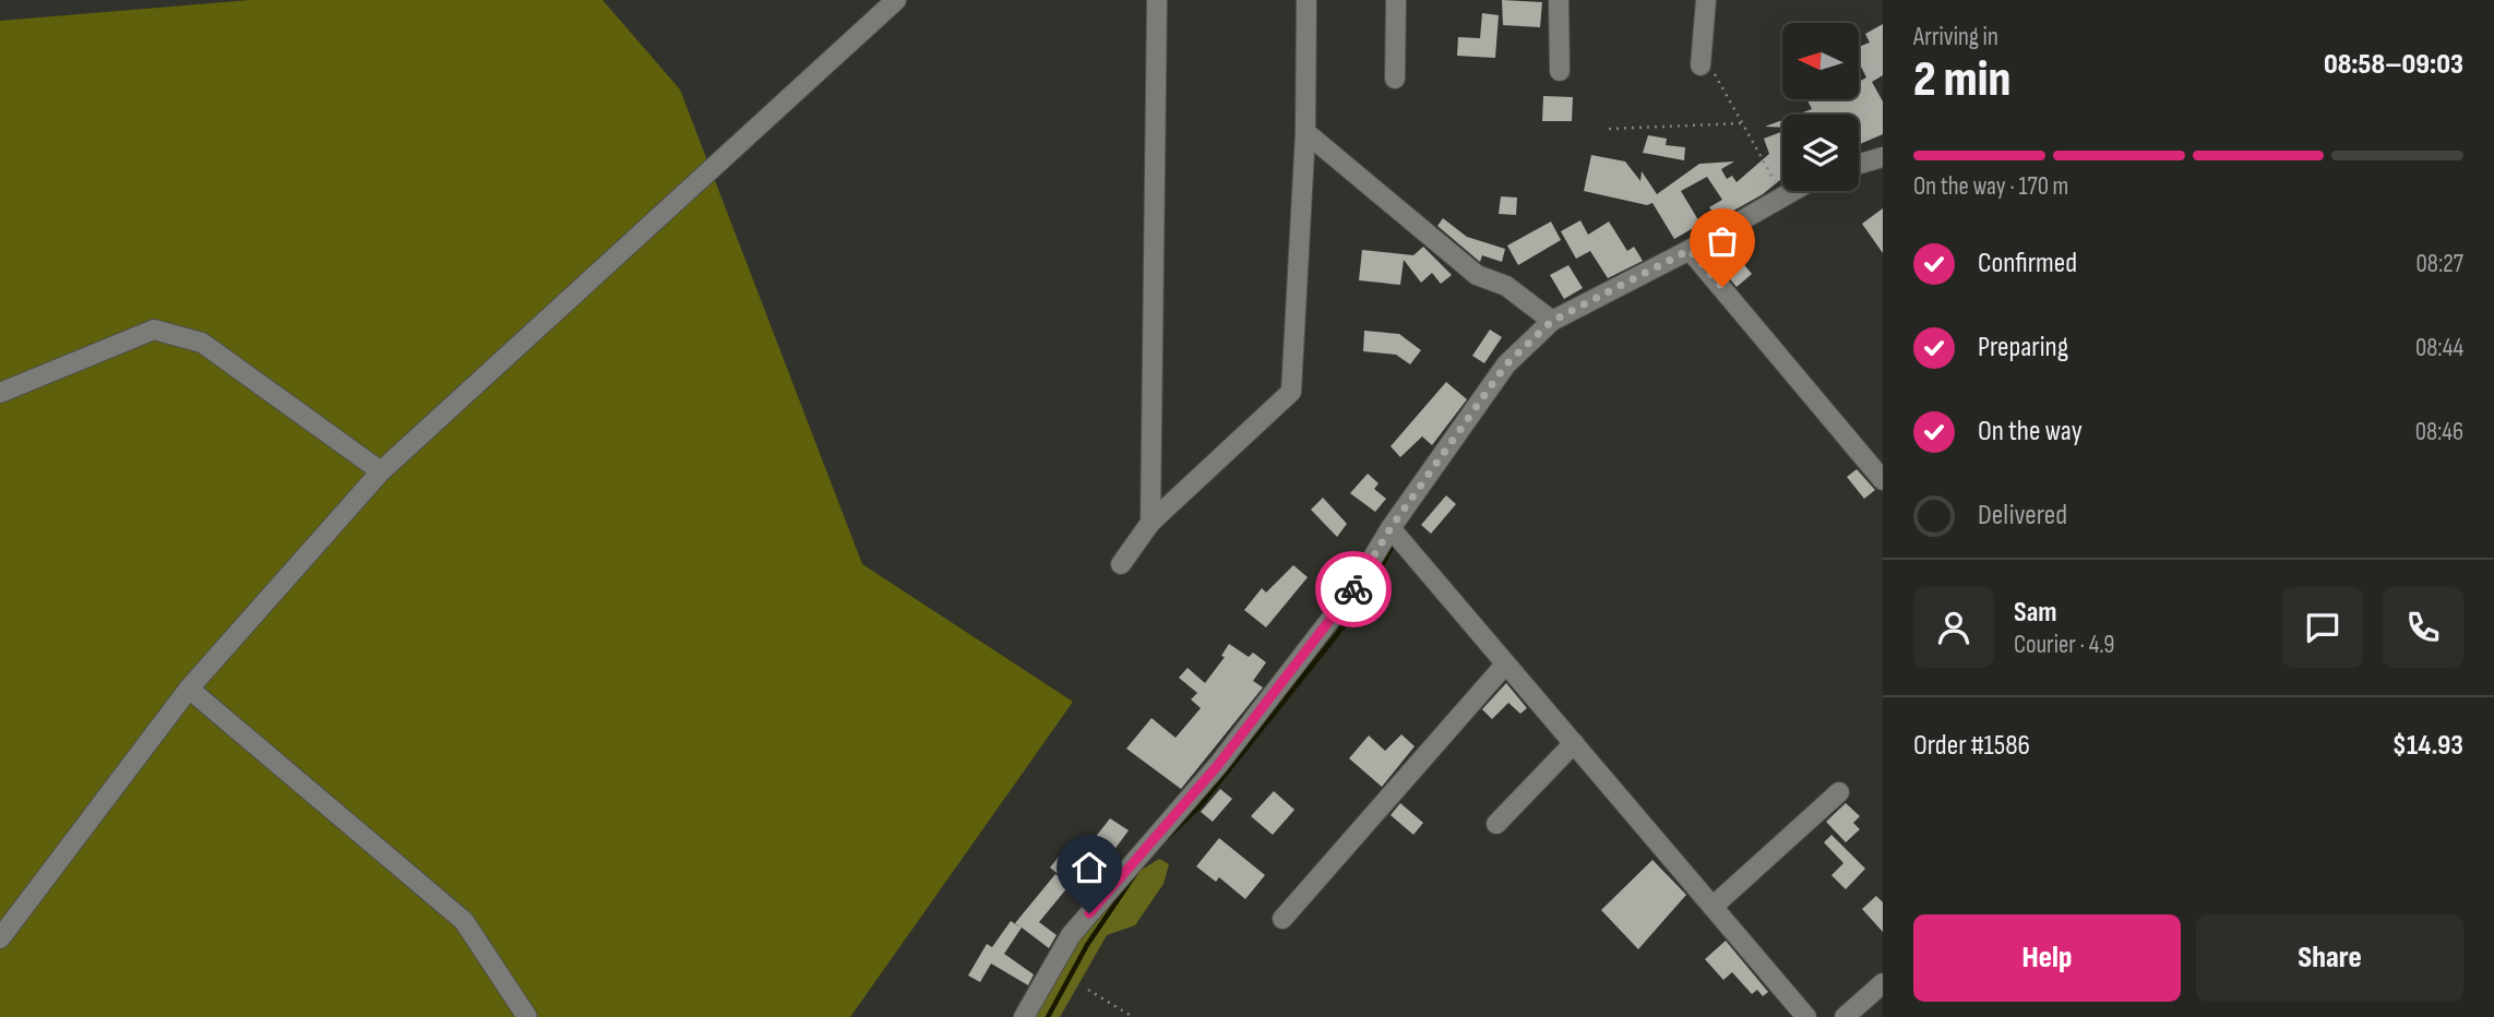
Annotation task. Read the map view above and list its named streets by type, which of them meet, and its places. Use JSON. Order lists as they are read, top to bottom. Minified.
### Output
{"north":"left","page":{"heading":["2 min","Arriving in","08:58–09:03"],"panel":["Sam","Courier · 4.9","Order #1586","$14.93"],"bar":"On the way · 170 m","list":[["Confirmed","08:27"],["Preparing","08:44"],["On the way","08:46"],"Delivered"],"buttons":["Help","Share"]}}
